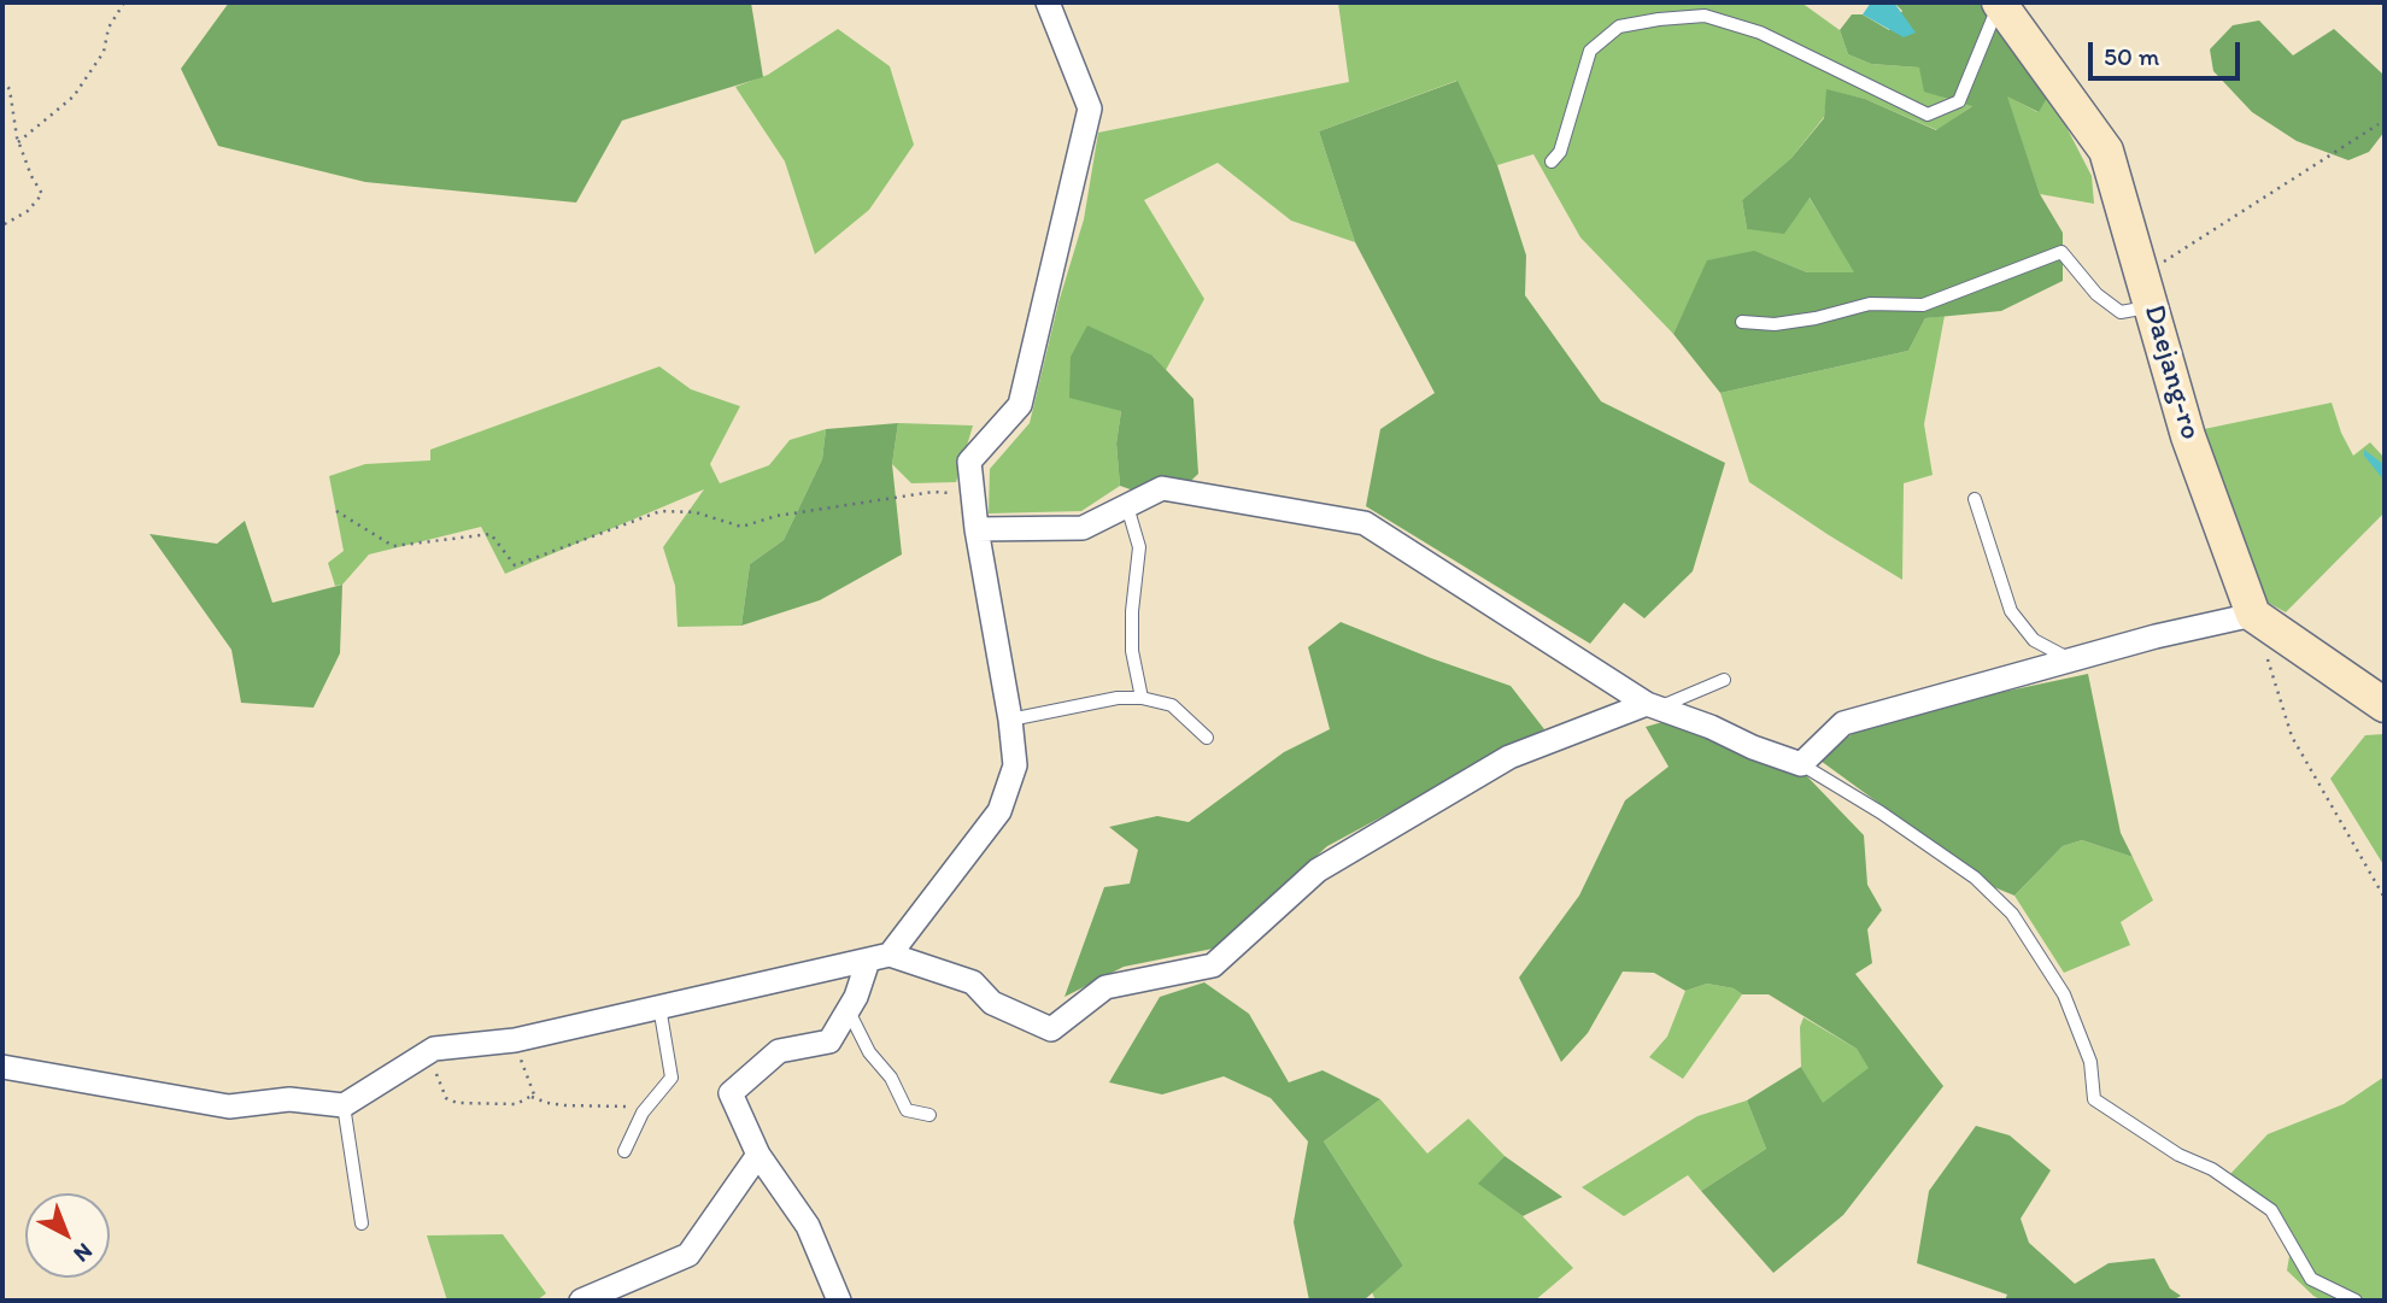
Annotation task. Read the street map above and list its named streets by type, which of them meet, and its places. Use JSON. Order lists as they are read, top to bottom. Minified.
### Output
{"streets":{"street":["Daejang-ro"]},"scale_bar":"50 m","north":"bottom right"}
